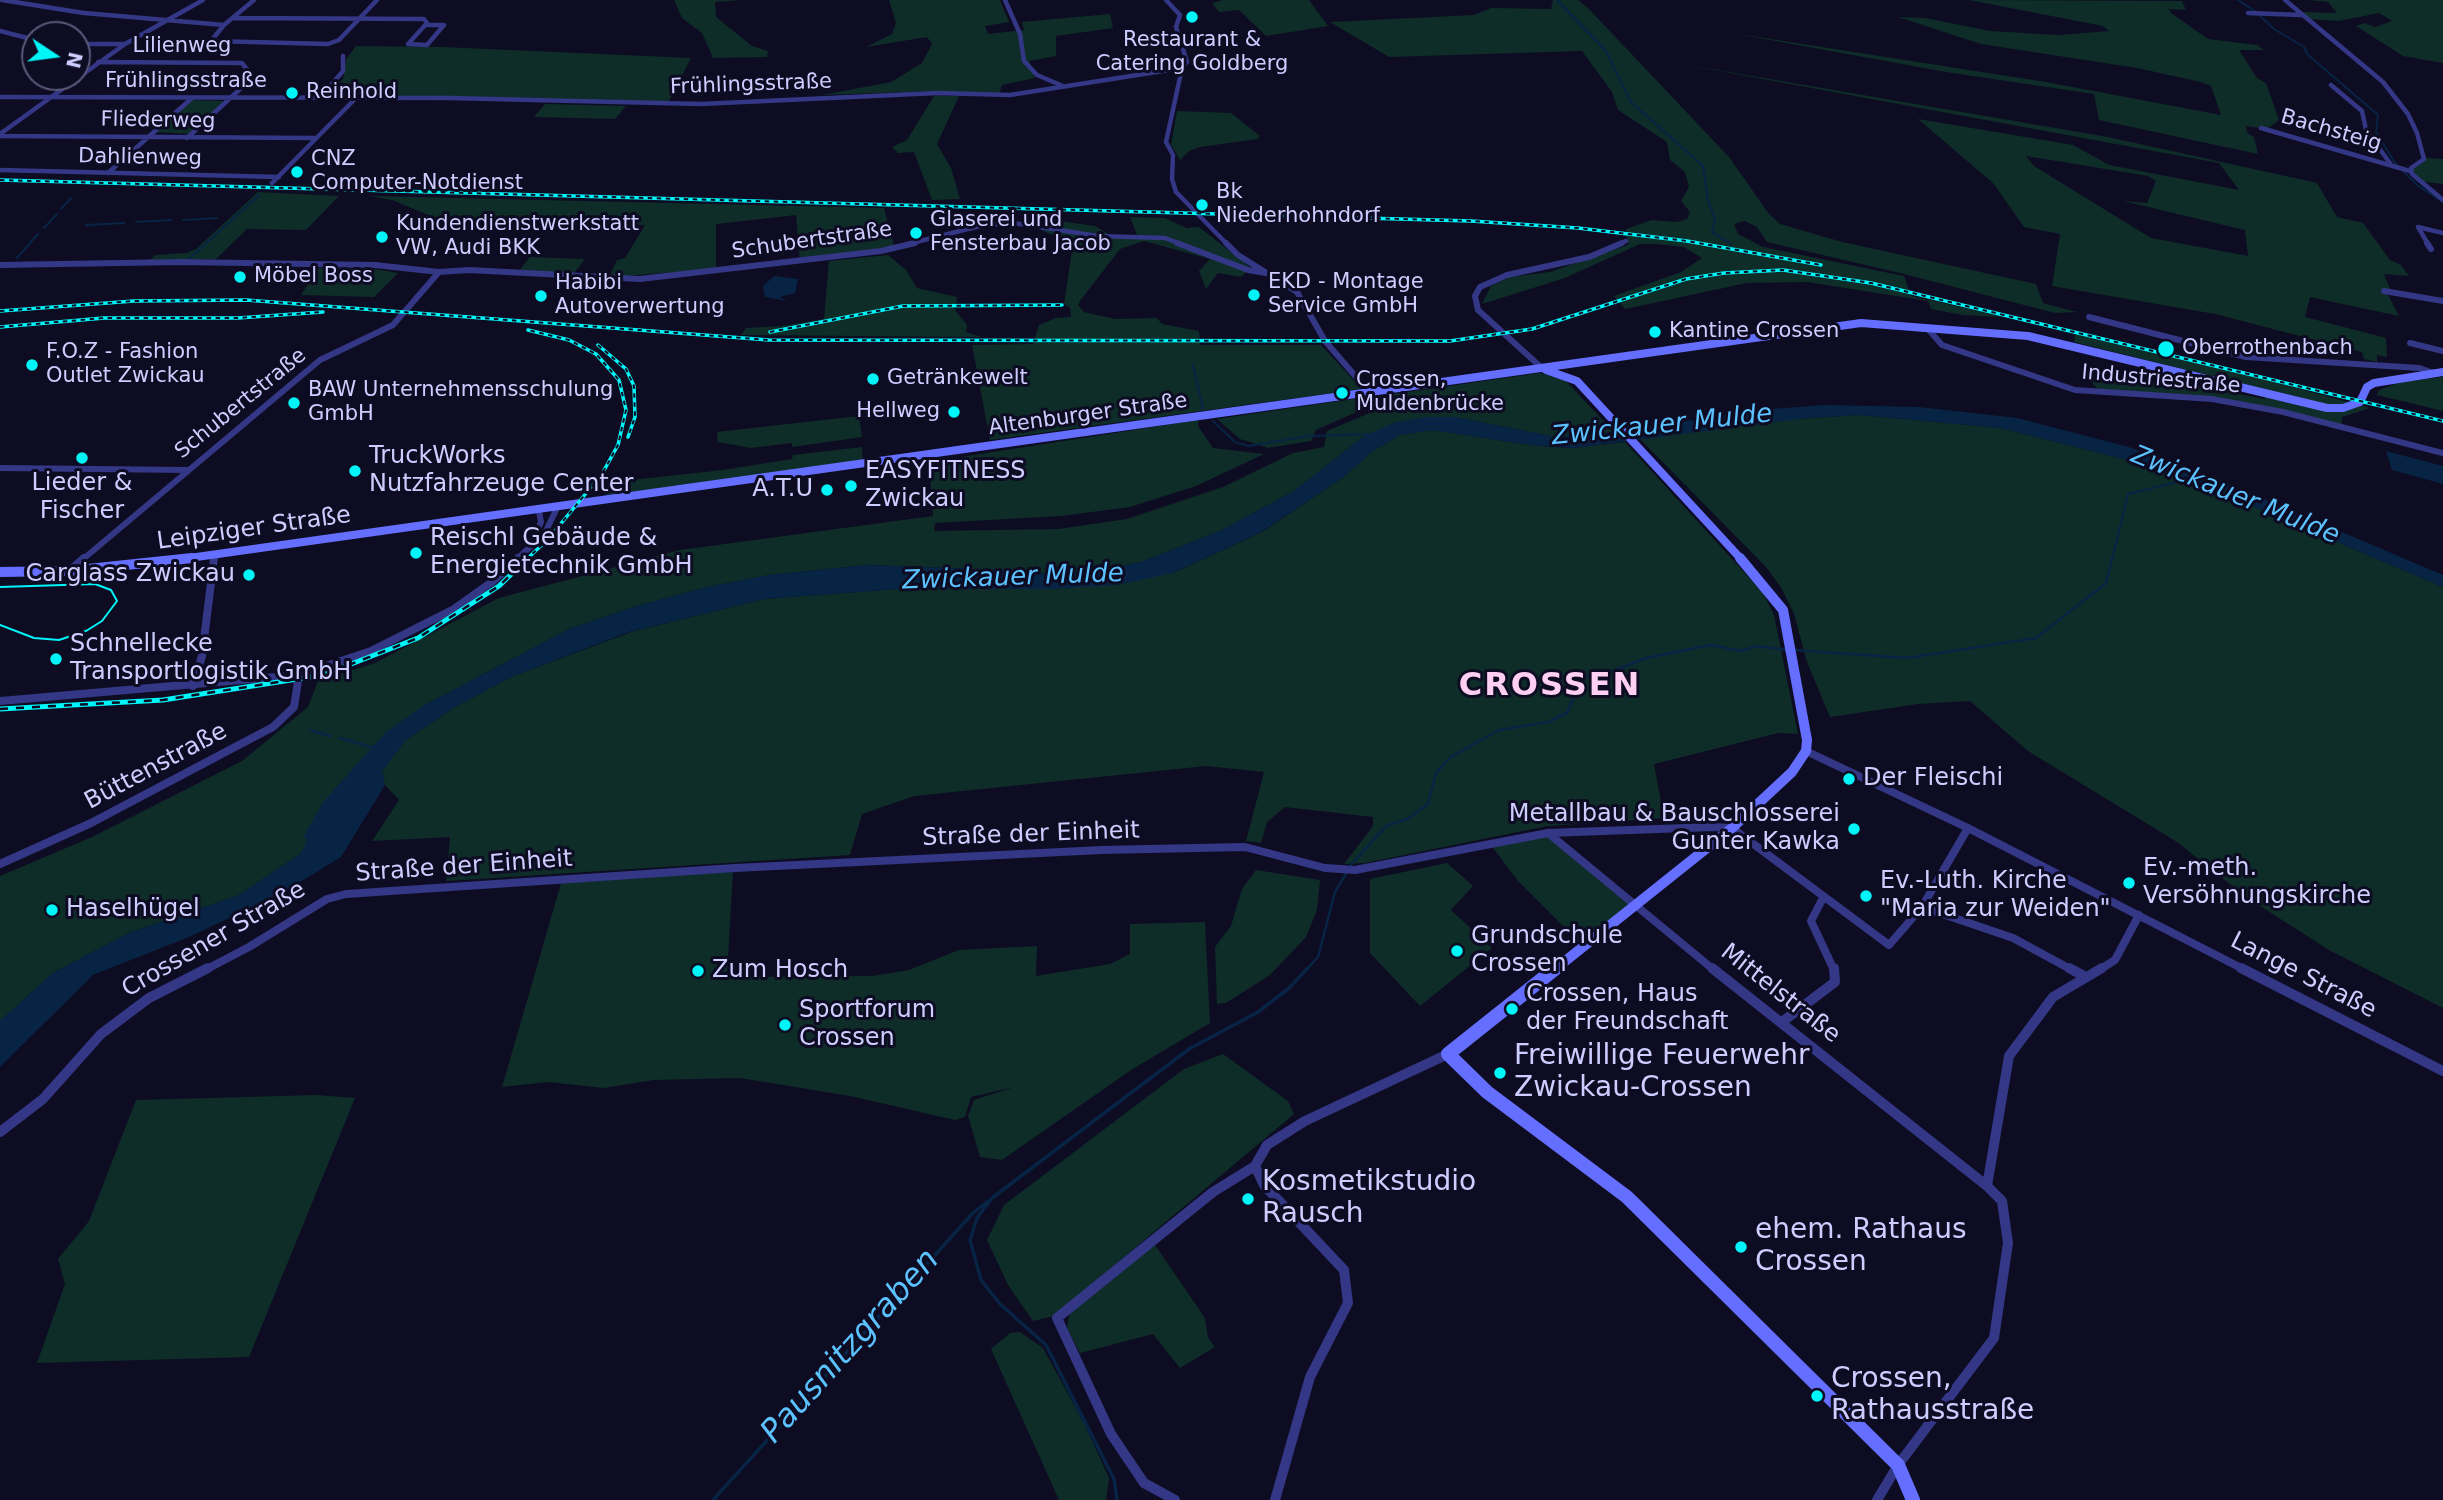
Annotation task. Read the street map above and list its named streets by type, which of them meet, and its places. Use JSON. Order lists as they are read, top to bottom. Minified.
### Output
{"streets":{"street":["Lilienweg","Frühlingsstraße","Fliederweg","Bachsteig","Dahlienweg","Schubertstraße","Industriestraße","Altenburger Straße","Leipziger Straße","Büttenstraße","Straße der Einheit","Crossener Straße","Lange Straße","Mittelstraße"]},"crossings":[["Lilienweg","Frühlingsstraße"],["Lilienweg","Fliederweg"],["Schubertstraße","Leipziger Straße"],["Industriestraße","Altenburger Straße"],["Altenburger Straße","Leipziger Straße"],["Leipziger Straße","Büttenstraße"],["Straße der Einheit","Crossener Straße"],["Straße der Einheit","Mittelstraße"]],"districts":["CROSSEN"],"water":["Zwickauer Mulde","Pausnitzgraben"],"places":["Restaurant & Catering Goldberg","Reinhold","CNZ Computer-Notdienst","Bk Niederhohndorf","Glaserei und Fensterbau Jacob","Kundendienstwerkstatt VW, Audi BKK","Möbel Boss","EKD - Montage Service GmbH","Habibi Autoverwertung","Kantine Crossen","Oberrothenbach","F.O.Z - Fashion Outlet Zwickau","Getränkewelt","Crossen, Muldenbrücke","BAW Unternehmensschulung GmbH","Hellweg","Lieder & Fischer","TruckWorks Nutzfahrzeuge Center","EASYFITNESS Zwickau","A.T.U","Reischl Gebäude & Energietechnik GmbH","Carglass Zwickau","Schnellecke Transportlogistik GmbH","Der Fleischi","Metallbau & Bauschlosserei Gunter Kawka","Ev.-meth. Versöhnungskirche","Ev.-Luth. Kirche \"Maria zur Weiden\"","Haselhügel","Grundschule Crossen","Zum Hosch","Crossen, Haus der Freundschaft","Sportforum Crossen","Freiwillige Feuerwehr Zwickau-Crossen","Kosmetikstudio Rausch","ehem. Rathaus Crossen","Crossen, Rathausstraße"],"north":"right"}
